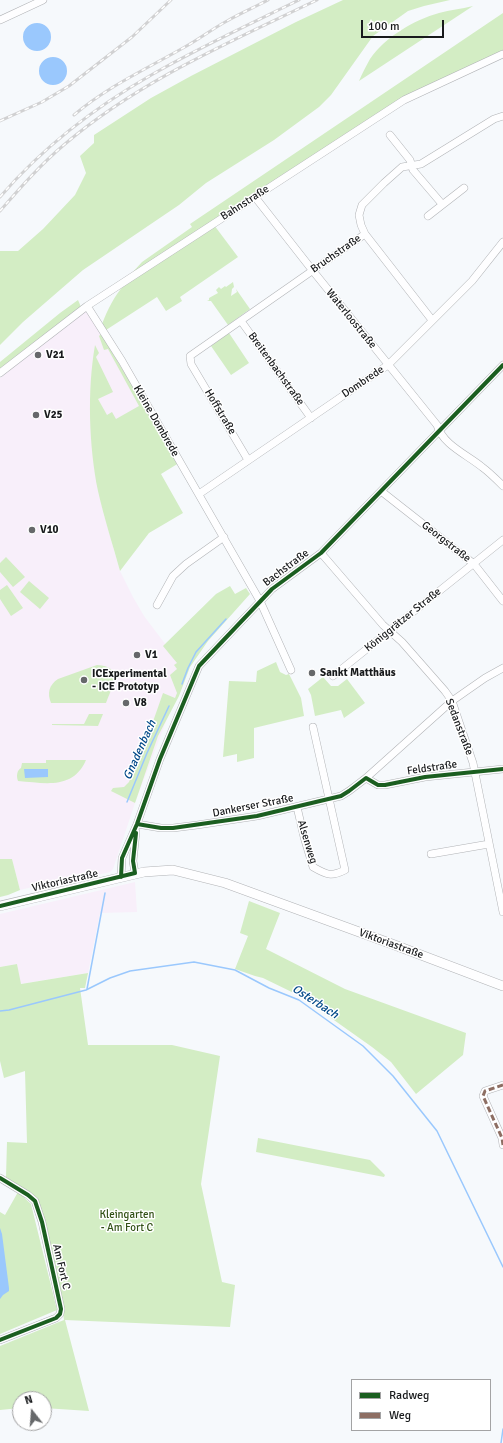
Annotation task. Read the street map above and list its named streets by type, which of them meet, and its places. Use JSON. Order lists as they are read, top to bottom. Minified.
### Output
{"streets":{"main road":["Viktoriastraße"],"street":["Bahnstraße","Bruchstraße","Waterloostraße","Breitenbachstraße","Dombrede","Hoffstraße","Kleine Dombrede","Georgstraße","Bachstraße","Königgrätzer Straße","Sedanstraße","Feldstraße","Dankerser Straße","Alsenweg","Am Fort C"]},"crossings":[["Bahnstraße","Waterloostraße"],["Bahnstraße","Kleine Dombrede"],["Bruchstraße","Waterloostraße"],["Bruchstraße","Breitenbachstraße"],["Bruchstraße","Hoffstraße"],["Waterloostraße","Dombrede"],["Waterloostraße","Bachstraße"],["Breitenbachstraße","Dombrede"],["Dombrede","Hoffstraße"],["Dombrede","Kleine Dombrede"],["Kleine Dombrede","Bachstraße"],["Georgstraße","Bachstraße"],["Georgstraße","Königgrätzer Straße"],["Bachstraße","Sedanstraße"],["Bachstraße","Dankerser Straße"],["Bachstraße","Viktoriastraße"],["Königgrätzer Straße","Sedanstraße"],["Sedanstraße","Feldstraße"],["Sedanstraße","Dankerser Straße"],["Feldstraße","Dankerser Straße"],["Dankerser Straße","Alsenweg"]],"water":["Gnadenbach","Osterbach"],"parks":["Kleingarten - Am Fort C"],"places":["V21","V25","V10","V1","Sankt Matthäus","ICExperimental - ICE Prototyp","V8"],"legend":["Radweg","Weg"],"scale_bar":"100 m","north":"top"}
